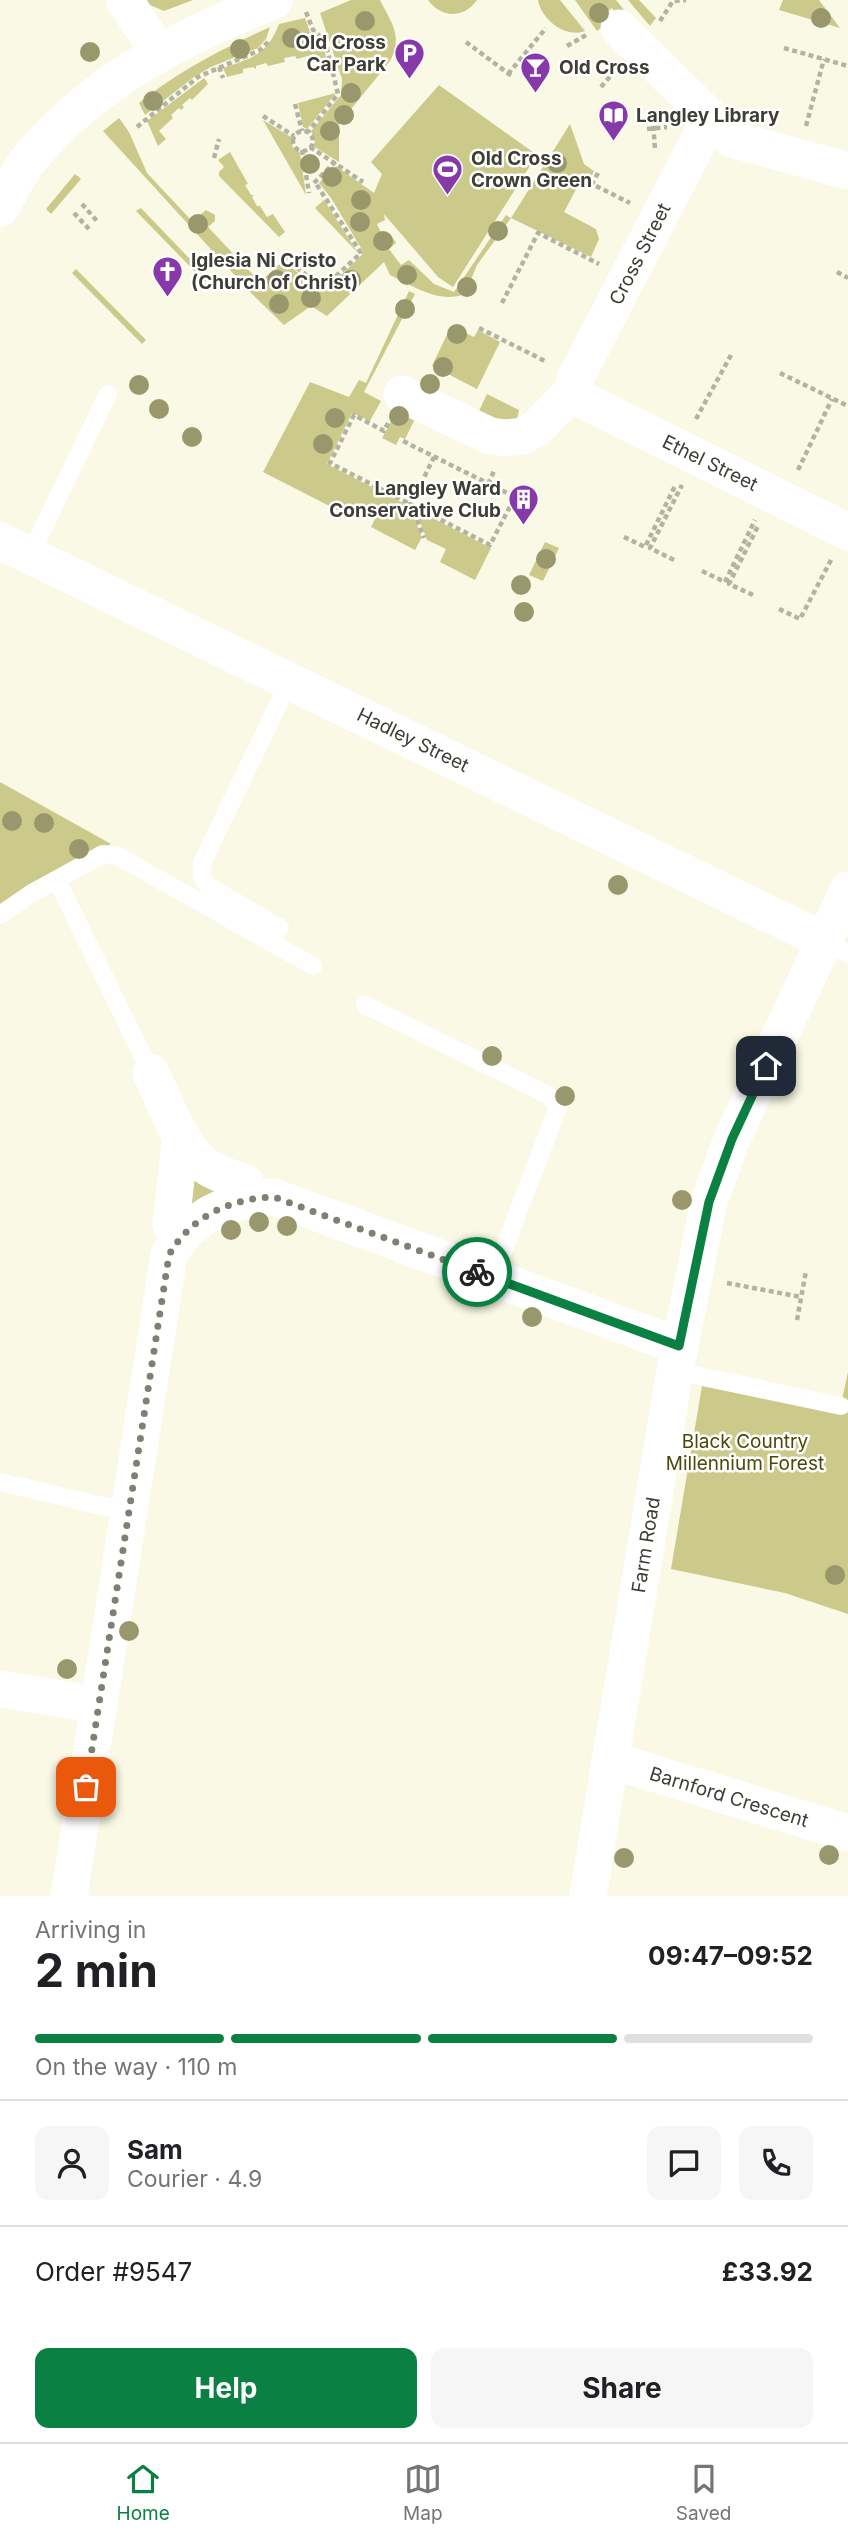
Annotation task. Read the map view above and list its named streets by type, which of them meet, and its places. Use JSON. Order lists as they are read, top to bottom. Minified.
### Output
{"streets":{"street":["Cross Street","Ethel Street","Hadley Street","Farm Road","Barnford Crescent"]},"crossings":[["Cross Street","Ethel Street"],["Hadley Street","Farm Road"],["Farm Road","Barnford Crescent"]],"parks":["Black Country Millennium Forest"],"places":{"parking":["Old Cross Car Park"],"bar":["Old Cross"],"library":["Langley Library"],"sports":["Old Cross Crown Green"],"church":["Iglesia Ni Cristo (Church of Christ)"],"building":["Langley Ward Conservative Club"]},"page":{"heading":["2 min","Arriving in","09:47–09:52"],"panel":["Sam","Courier · 4.9","Order #9547","£33.92"],"bar":"On the way · 110 m","buttons":["Help","Share"],"tabs":["Home","Map","Saved"]}}
